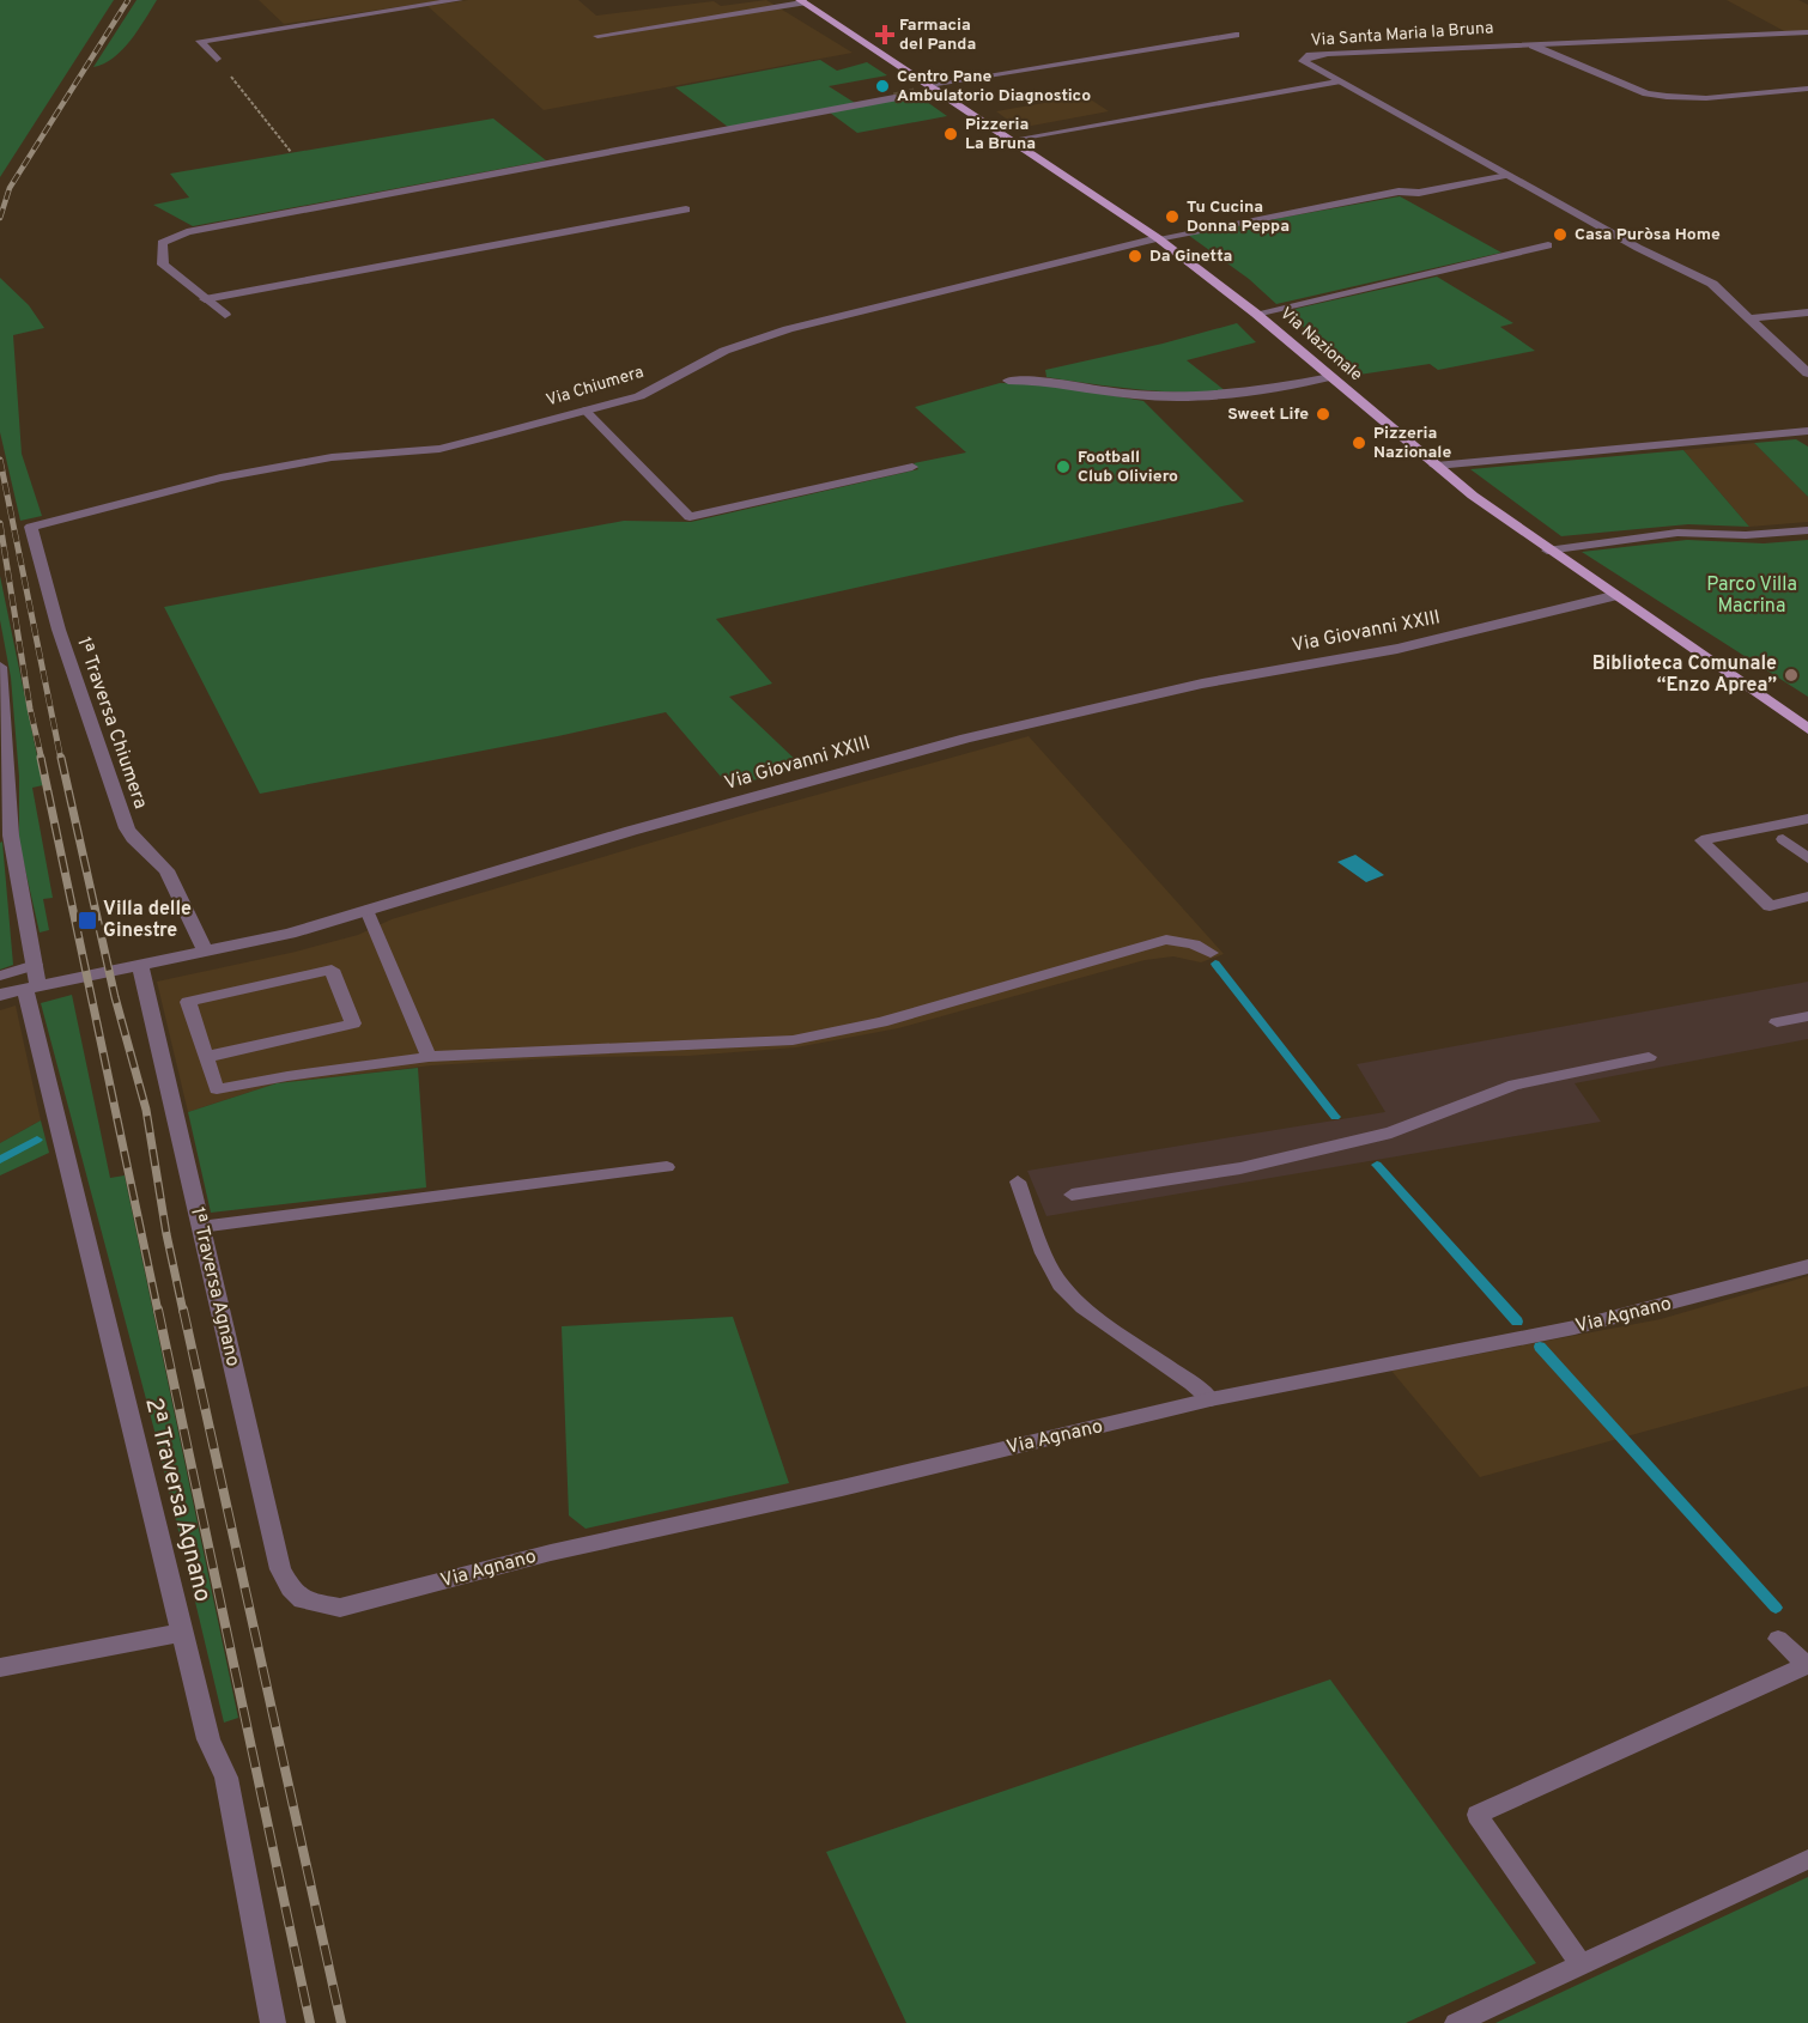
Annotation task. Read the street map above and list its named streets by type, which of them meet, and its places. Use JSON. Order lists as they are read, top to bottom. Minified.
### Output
{"streets":{"main road":["Via Nazionale"],"street":["Via Santa Maria la Bruna","Via Chiumera","Via Giovanni XXIII","1ª Traversa Chiumera","1ª Traversa Agnano","Via Agnano","2ª Traversa Agnano"]},"crossings":[["Via Nazionale","Via Chiumera"],["Via Nazionale","Via Giovanni XXIII"],["Via Chiumera","1ª Traversa Chiumera"],["Via Giovanni XXIII","1ª Traversa Chiumera"],["Via Giovanni XXIII","1ª Traversa Agnano"],["Via Giovanni XXIII","2ª Traversa Agnano"],["1ª Traversa Agnano","Via Agnano"]],"parks":["Parco Villa Macrina"],"places":{"health":["Farmacia del Panda"],"other":["Centro Pane Ambulatorio Diagnostico","Pizzeria La Bruna","Tu Cucina Donna Peppa","Casa Puròsa Home","Da Ginetta","Sweet Life","Pizzeria Nazionale","Football Club Oliviero","Biblioteca Comunale “Enzo Aprea”"],"transit":["Villa delle Ginestre"]}}
